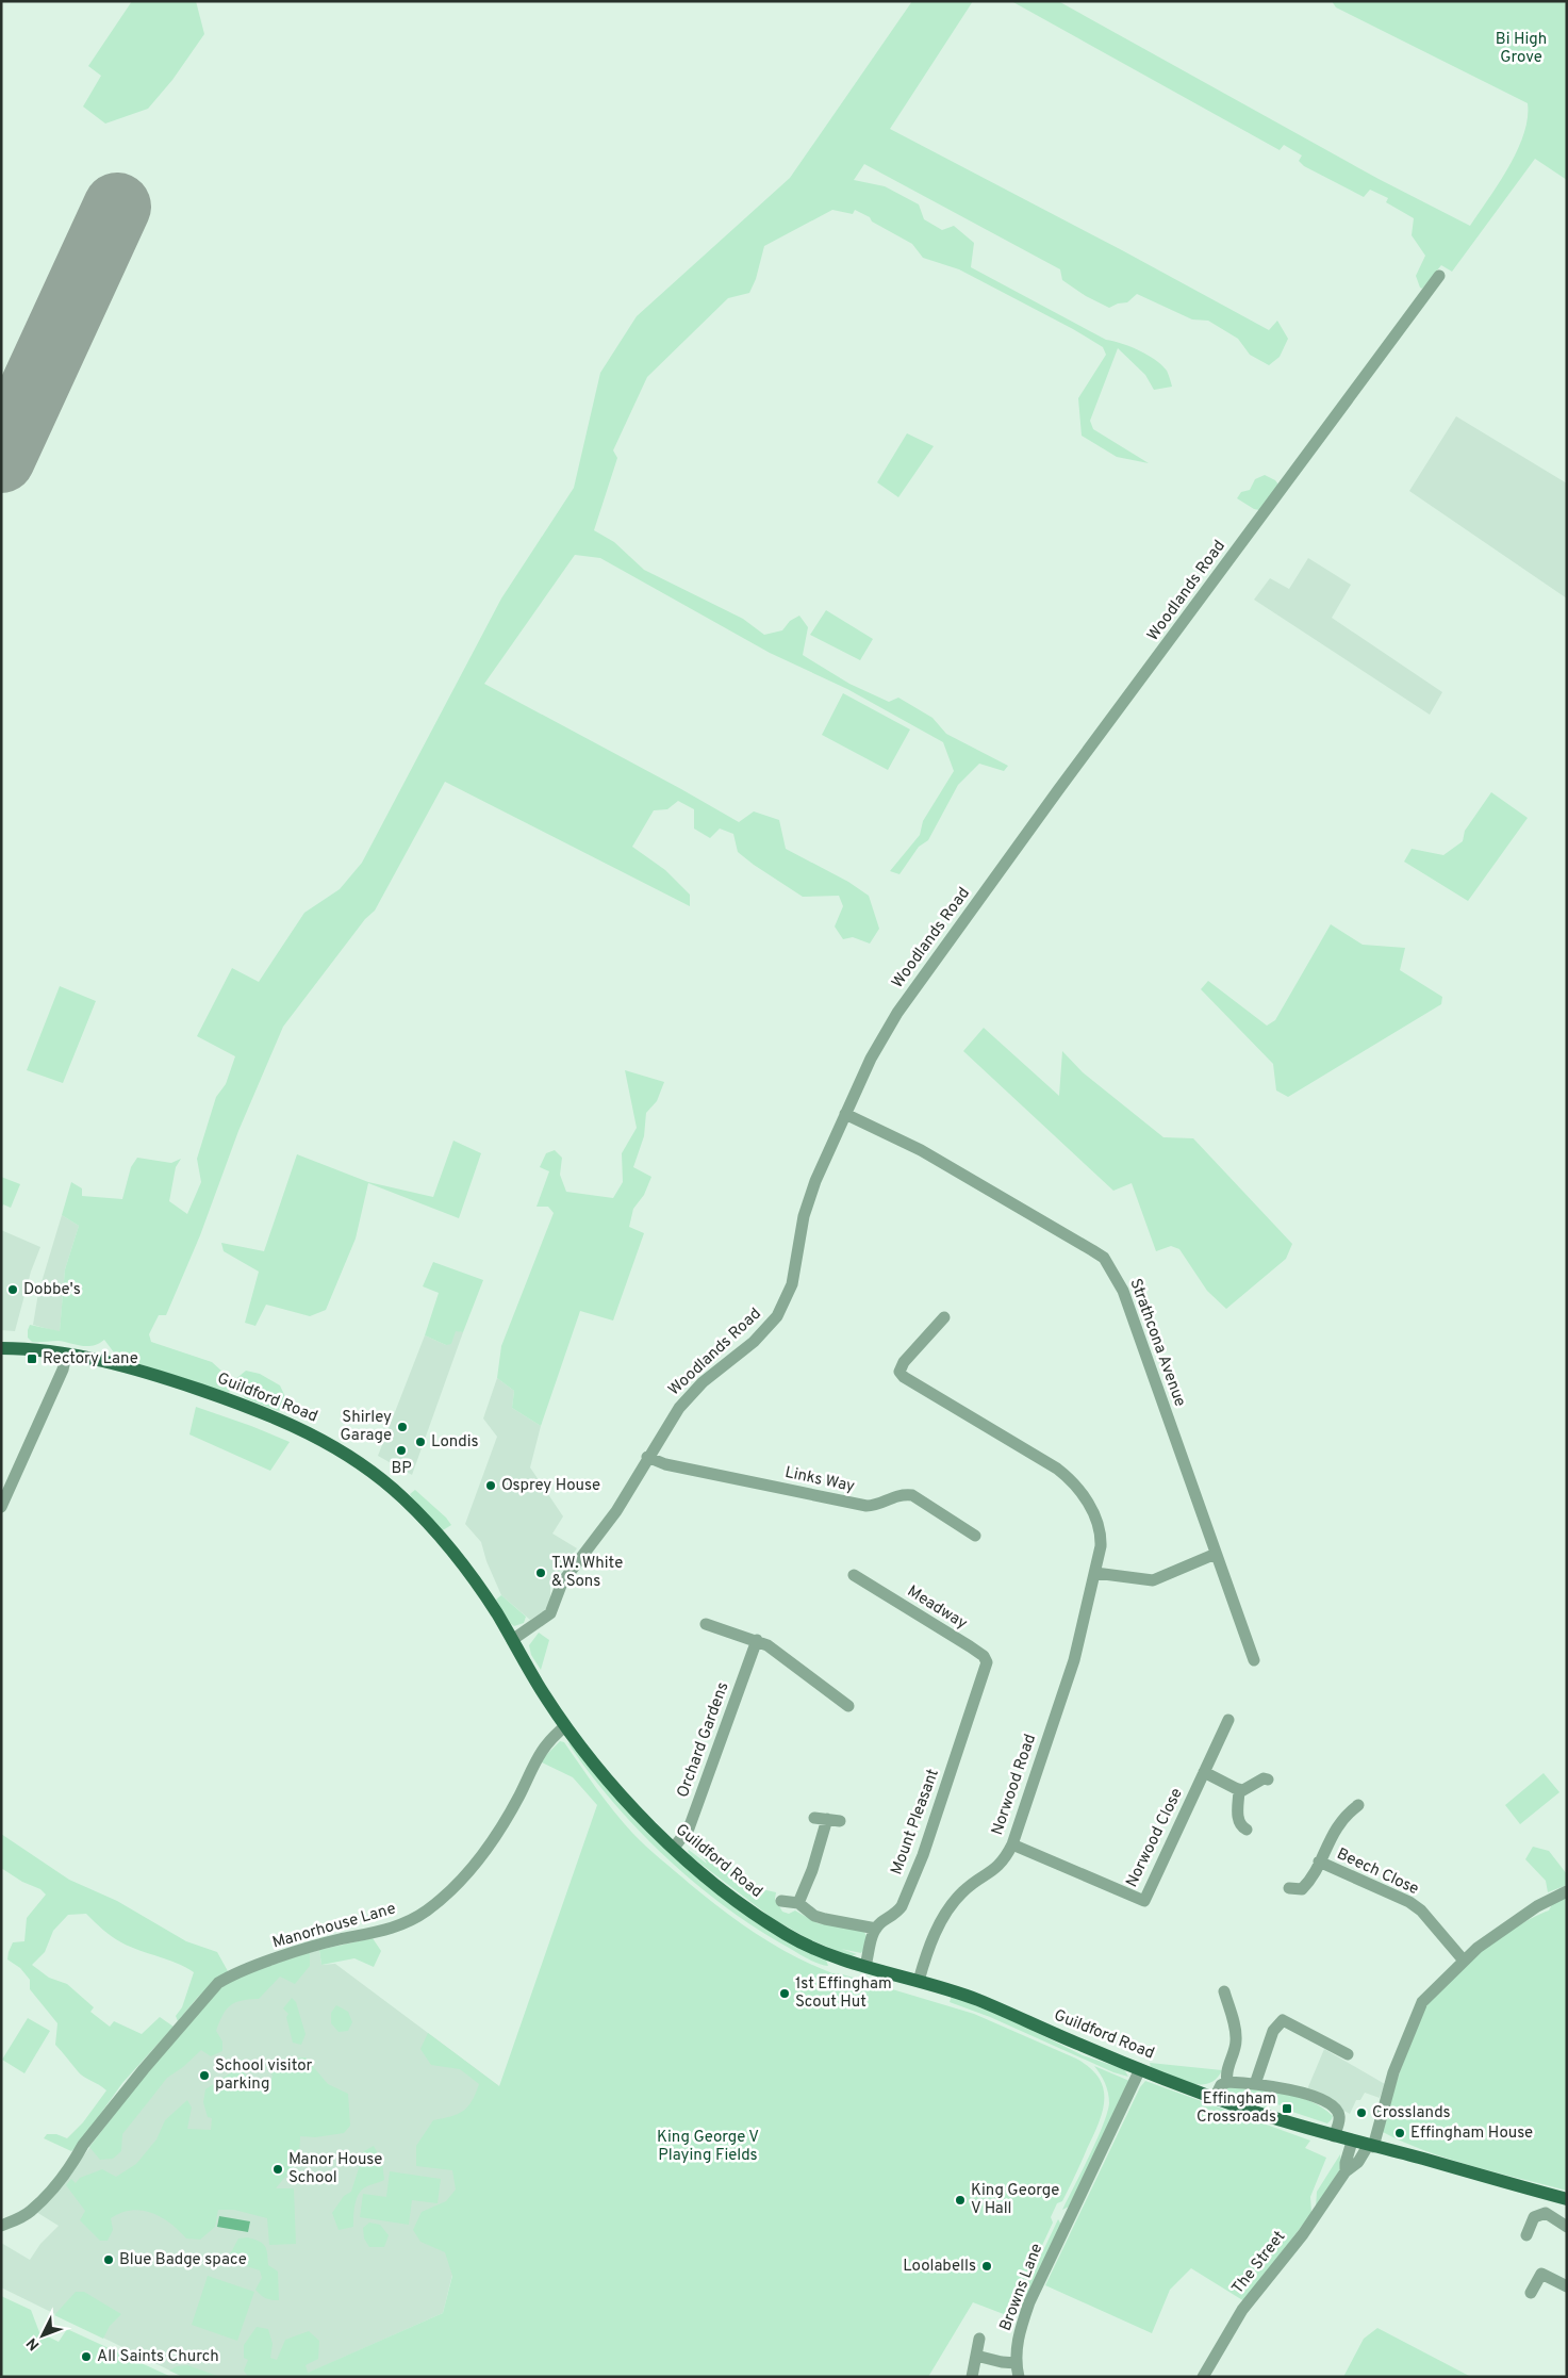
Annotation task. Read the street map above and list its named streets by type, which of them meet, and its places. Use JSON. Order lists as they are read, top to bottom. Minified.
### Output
{"streets":{"main road":["Guildford Road"],"street":["Woodlands Road","Strathcona Avenue","Links Way","Meadway","Orchard Gardens","Norwood Road","Mount Pleasant","Norwood Close","Beech Close","Manorhouse Lane","The Street","Browns Lane"]},"crossings":[["Woodlands Road","Strathcona Avenue"],["Woodlands Road","Guildford Road"],["Woodlands Road","Links Way"],["Guildford Road","Orchard Gardens"],["Guildford Road","Norwood Road"],["Guildford Road","Manorhouse Lane"],["Guildford Road","The Street"],["Guildford Road","Browns Lane"],["Meadway","Mount Pleasant"],["Norwood Road","Norwood Close"]],"parks":["Bi High Grove","King George V Playing Fields"],"places":{"other":["Dobbe's","Shirley Garage","Londis","BP","Osprey House","T.W. White & Sons","1st Effingham Scout Hut","School visitor parking","Crosslands","Effingham House","Manor House School","King George V Hall","Blue Badge space","Loolabells","All Saints Church"],"transit":["Rectory Lane","Effingham Crossroads"]},"north":"bottom left"}
